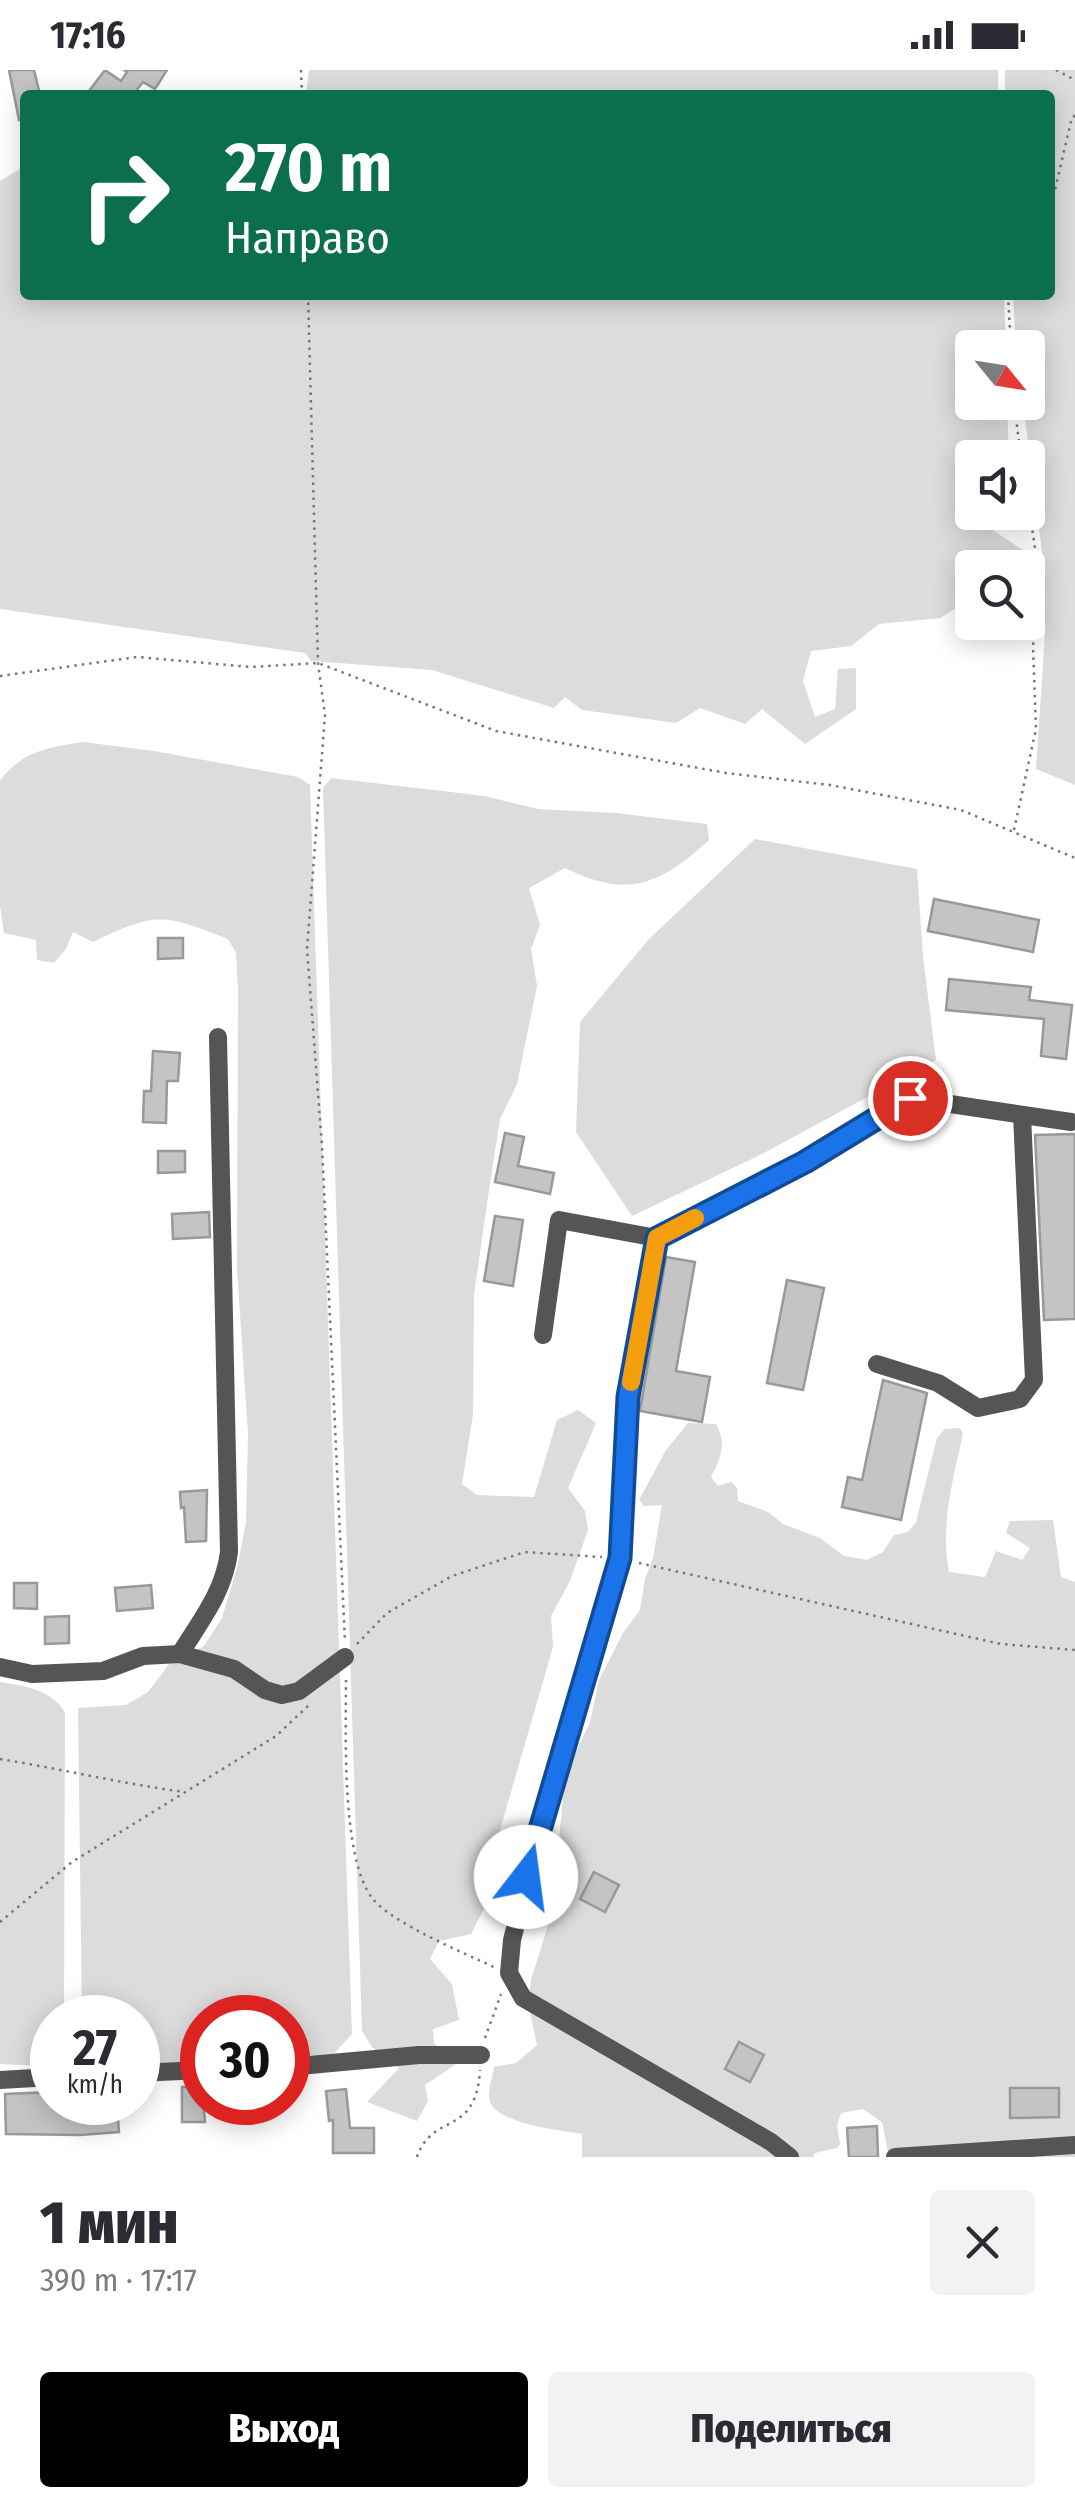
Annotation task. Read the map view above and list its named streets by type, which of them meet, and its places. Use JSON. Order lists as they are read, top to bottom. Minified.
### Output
{"north":"bottom right","page":{"status":"17:16","turn":["270 m","Направо"],"speed":"27 km/h","limit":"30","heading":["1 мин","390 m · 17:17"],"buttons":["Выход","Поделиться"]}}
